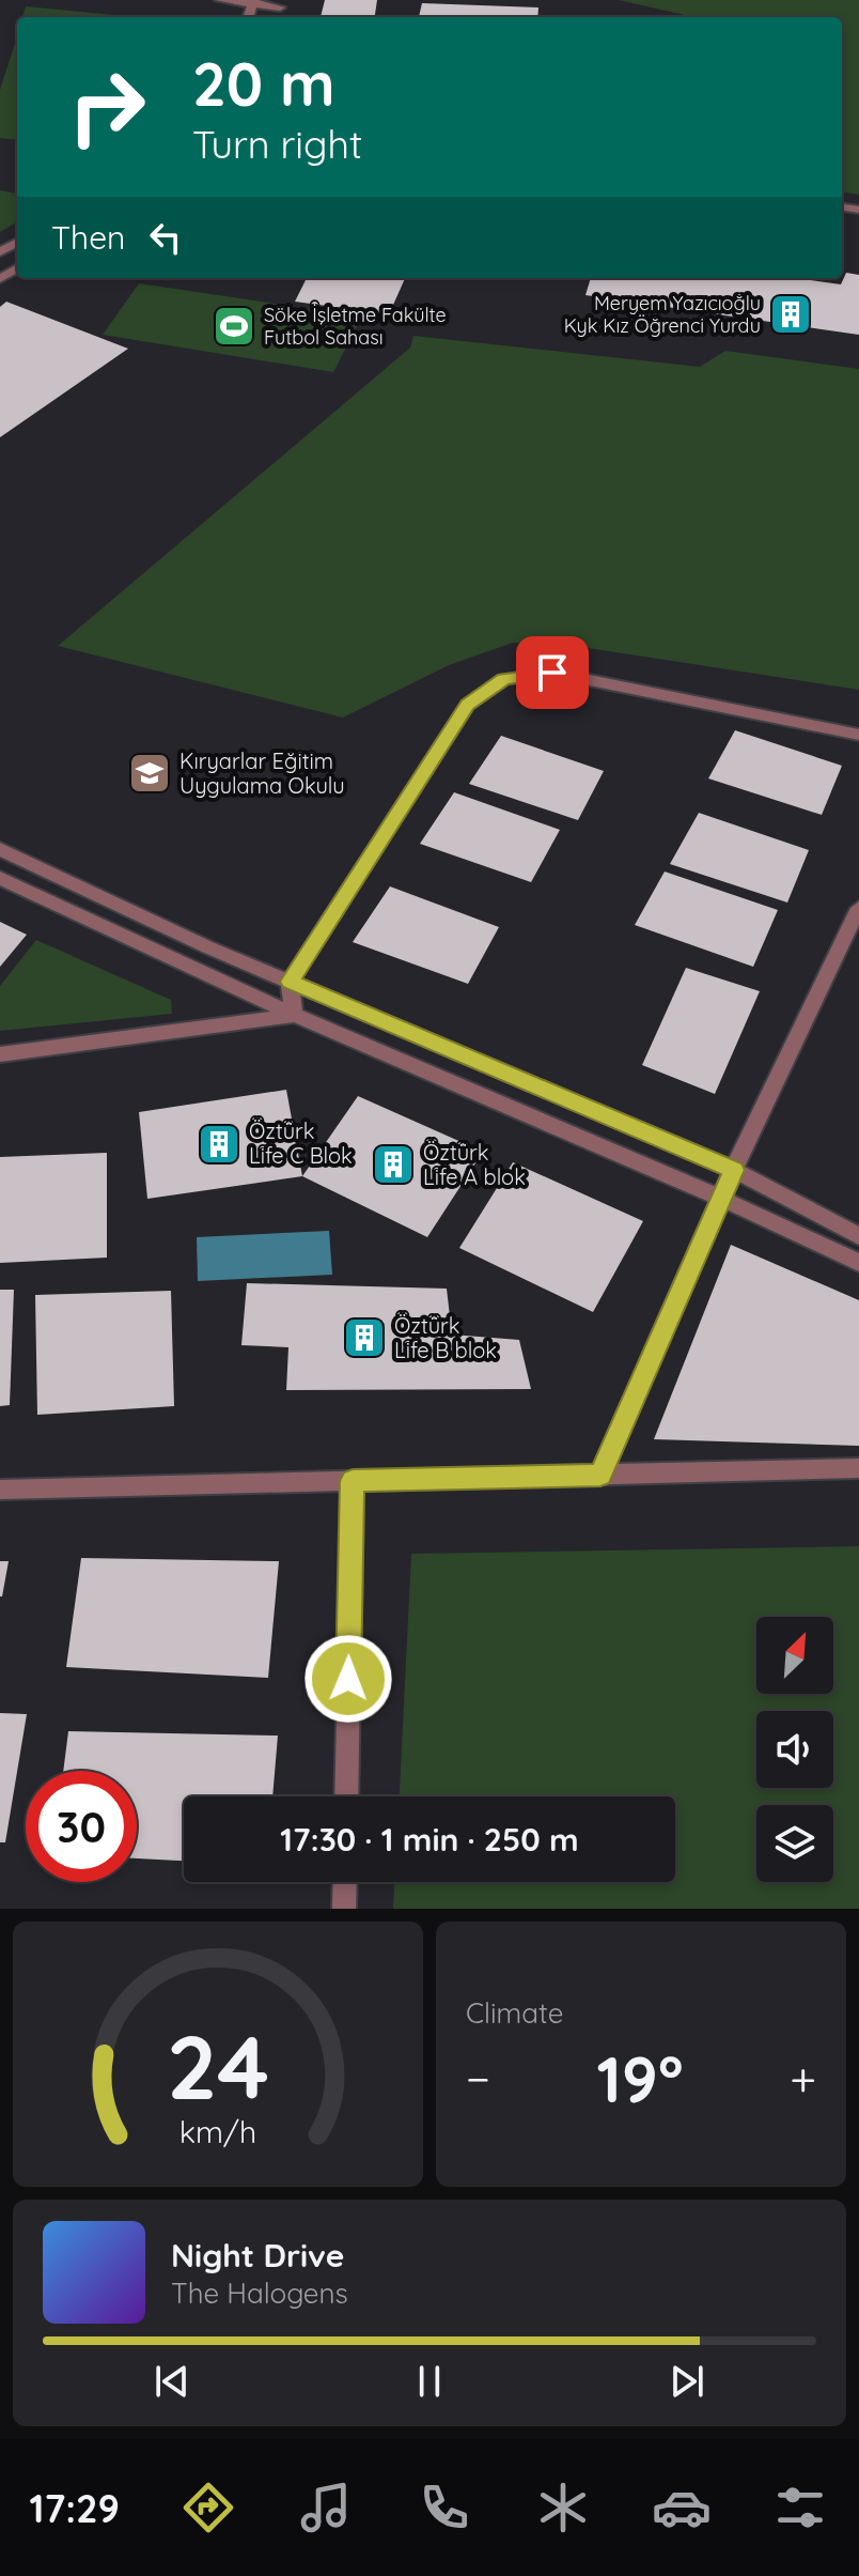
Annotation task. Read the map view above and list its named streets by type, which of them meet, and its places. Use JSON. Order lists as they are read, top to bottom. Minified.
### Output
{"places":{"building":["Meryem Yazıcıoğlu Kyk Kız Öğrenci Yurdu","Öztürk Life C Blok","Öztürk Life A blok","Öztürk Life B blok"],"sports":["Söke İşletme Fakülte Futbol Sahası"],"school or university":["Kıryarlar Eğitim Uygulama Okulu"]},"north":"top right","page":{"turn":["20 m","Turn right"],"then":"Then","limit":"30","trip":"17:30 · 1 min · 250 m","tile":"Climate","heat":["−","19°","+"],"song":["Night Drive","The Halogens"],"tabs":"17:29","gauge":["24","km/h"]}}
